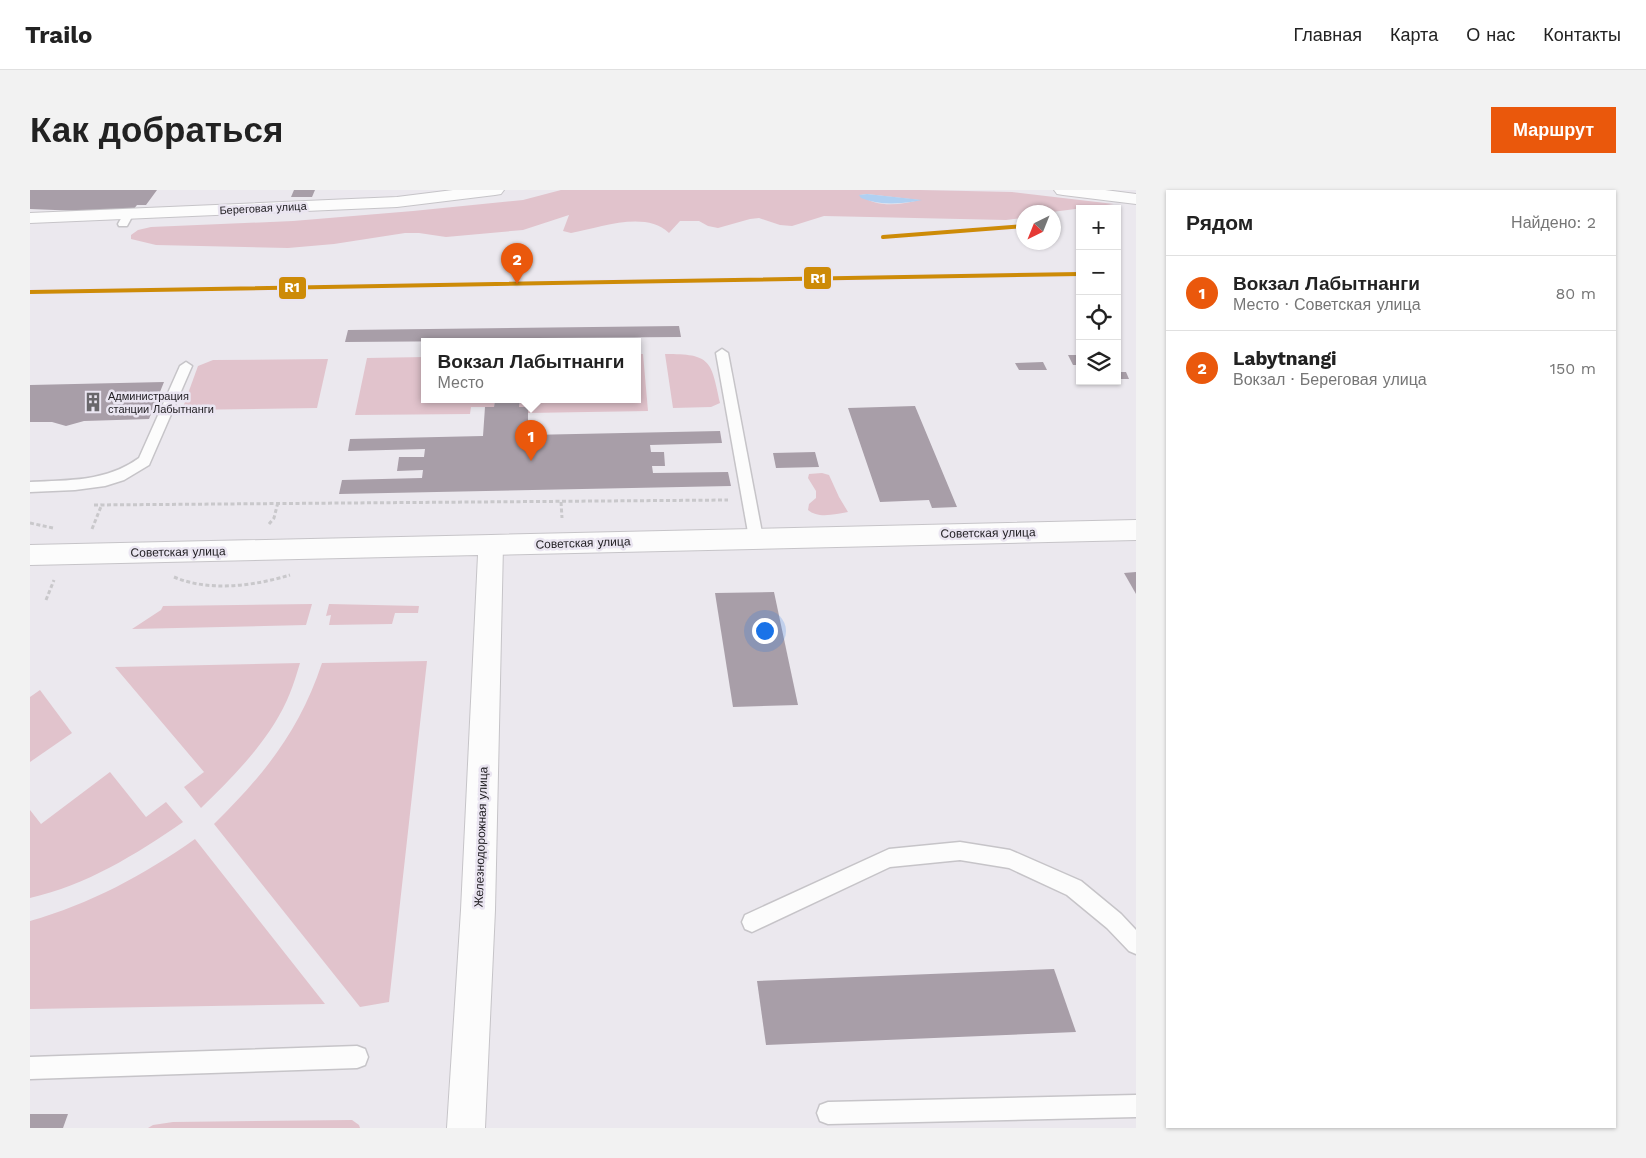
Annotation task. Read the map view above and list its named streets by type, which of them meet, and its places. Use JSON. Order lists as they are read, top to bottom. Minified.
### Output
{"streets":{"street":["Береговая улица","Советская улица","Железнодорожная улица"]},"crossings":[["Советская улица","Железнодорожная улица"]],"places":{"building":["Администрация станции Лабытнанги"]},"lines":["transit line R1"],"north":"bottom left","page":{"header":"Trailo","nav":["Главная","Карта","О нас","Контакты"],"buttons":"Маршрут","title":"Как добраться","heading":["Рядом","Найдено: 2"],"map_buttons":["+","−"],"pins":["2","1"],"list":[{"mark":"1","name":"Вокзал Лабытнанги","note":"Место · Советская улица","value":"80 m"},{"mark":"2","name":"Labytnangi","note":"Вокзал · Береговая улица","value":"150 m"}],"popup":["Вокзал Лабытнанги","Место"]}}
